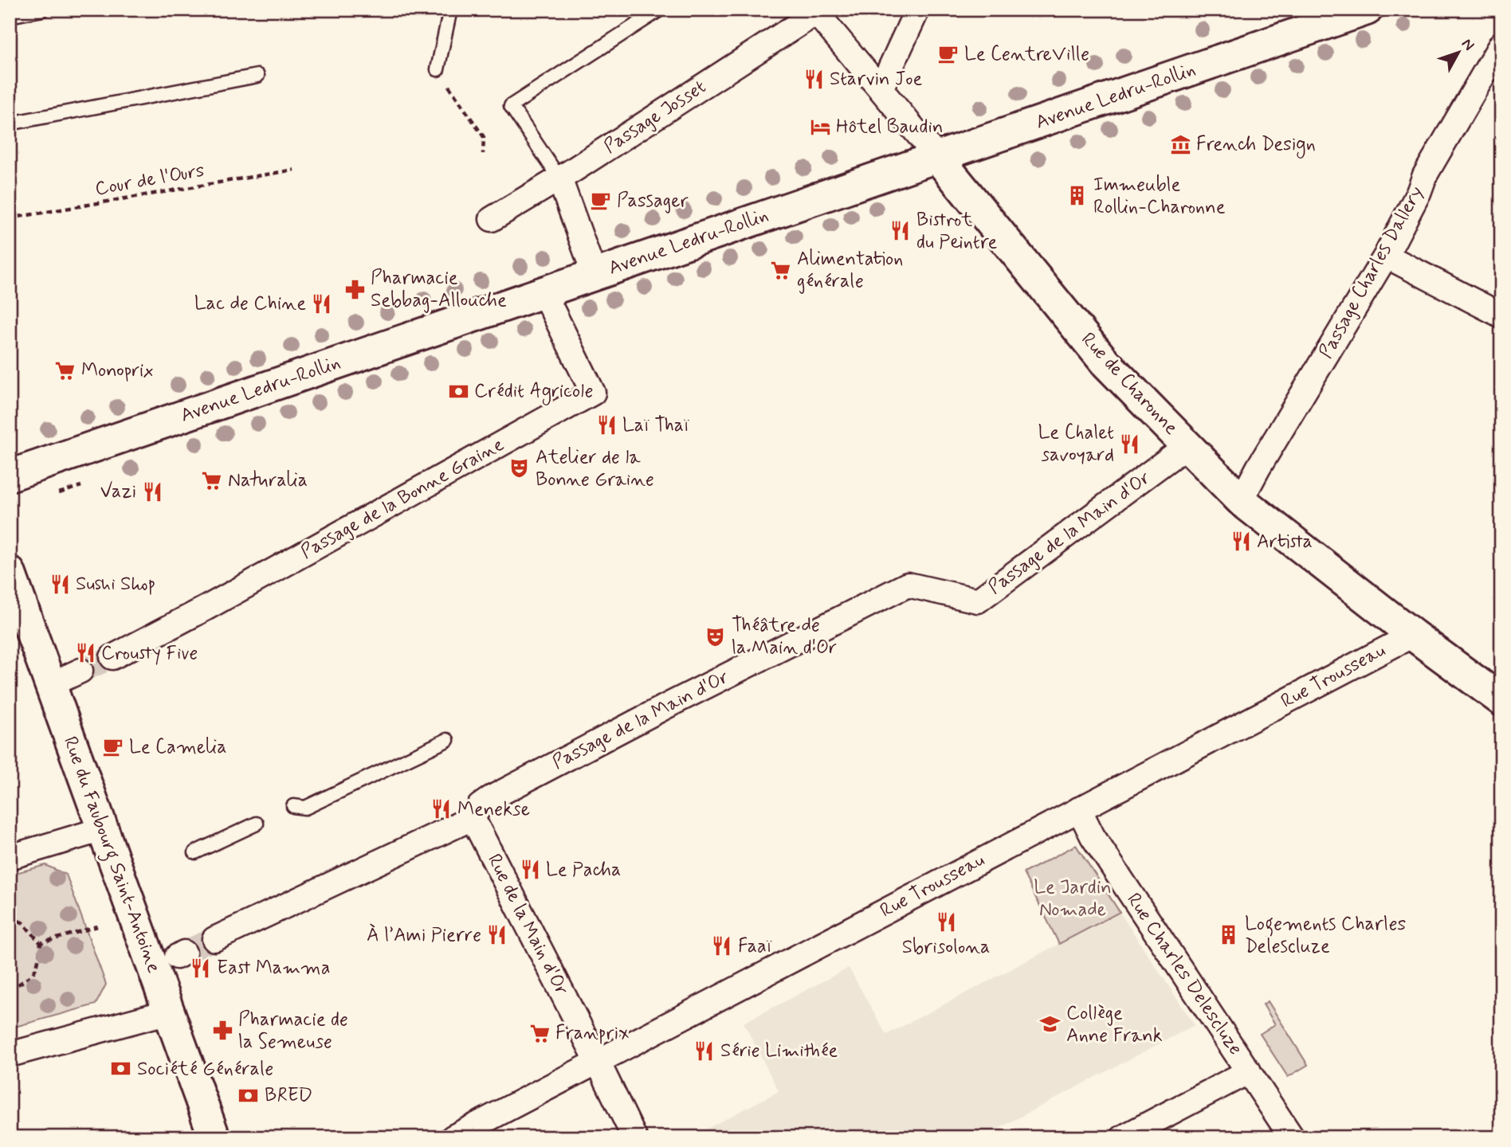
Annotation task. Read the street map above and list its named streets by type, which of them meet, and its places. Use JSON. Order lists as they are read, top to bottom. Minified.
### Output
{"streets":{"main road":["Avenue Ledru-Rollin","Rue de Charonne","Rue du Faubourg Saint-Antoine"],"street":["Passage Josset","Passage Charles Dallery","Passage de la Bonne Graine","Passage de la Main d'Or","Rue Trousseau","Rue de la Main d'Or","Rue Charles Delescluze"],"path":["Cour de l'Ours"]},"crossings":[["Avenue Ledru-Rollin","Rue de Charonne"],["Avenue Ledru-Rollin","Passage de la Bonne Graine"],["Passage Josset","Rue de Charonne"],["Passage Charles Dallery","Rue de Charonne"],["Rue de Charonne","Passage de la Main d'Or"],["Rue de Charonne","Rue Trousseau"],["Passage de la Main d'Or","Rue de la Main d'Or"],["Rue Trousseau","Rue de la Main d'Or"],["Rue Trousseau","Rue Charles Delescluze"]],"parks":["Le Jardin Nomade"],"places":{"cafe":["Le CentreVille","Passager","Le Camelia"],"restaurant":["Starvin Joe","Bistrot du Peintre","Lac de Chine","Laï Thaï","Le Chalet savoyard","Vazi","Artista","Sushi Shop","Crousty Five","Menekse","Le Pacha","Sbrisolona","À l’Ami Pierre","Faaï","East Mamma","Série Limithée"],"hotel":["Hôtel Baudin"],"museum":["French Design"],"building":["Immeuble Rollin-Charonne","Logements Charles Delescluze"],"supermarket":["Alimentation générale","Monoprix","Naturalia","Franprix"],"pharmacy":["Pharmacie Sebbag-Allouche","Pharmacie de la Semeuse"],"bank":["Crédit Agricole","Société Générale","BRED"],"theatre":["Atelier de la Bonne Graine","Théâtre de la Main d'Or"],"school or university":["Collège Anne Frank"]},"north":"top right"}
